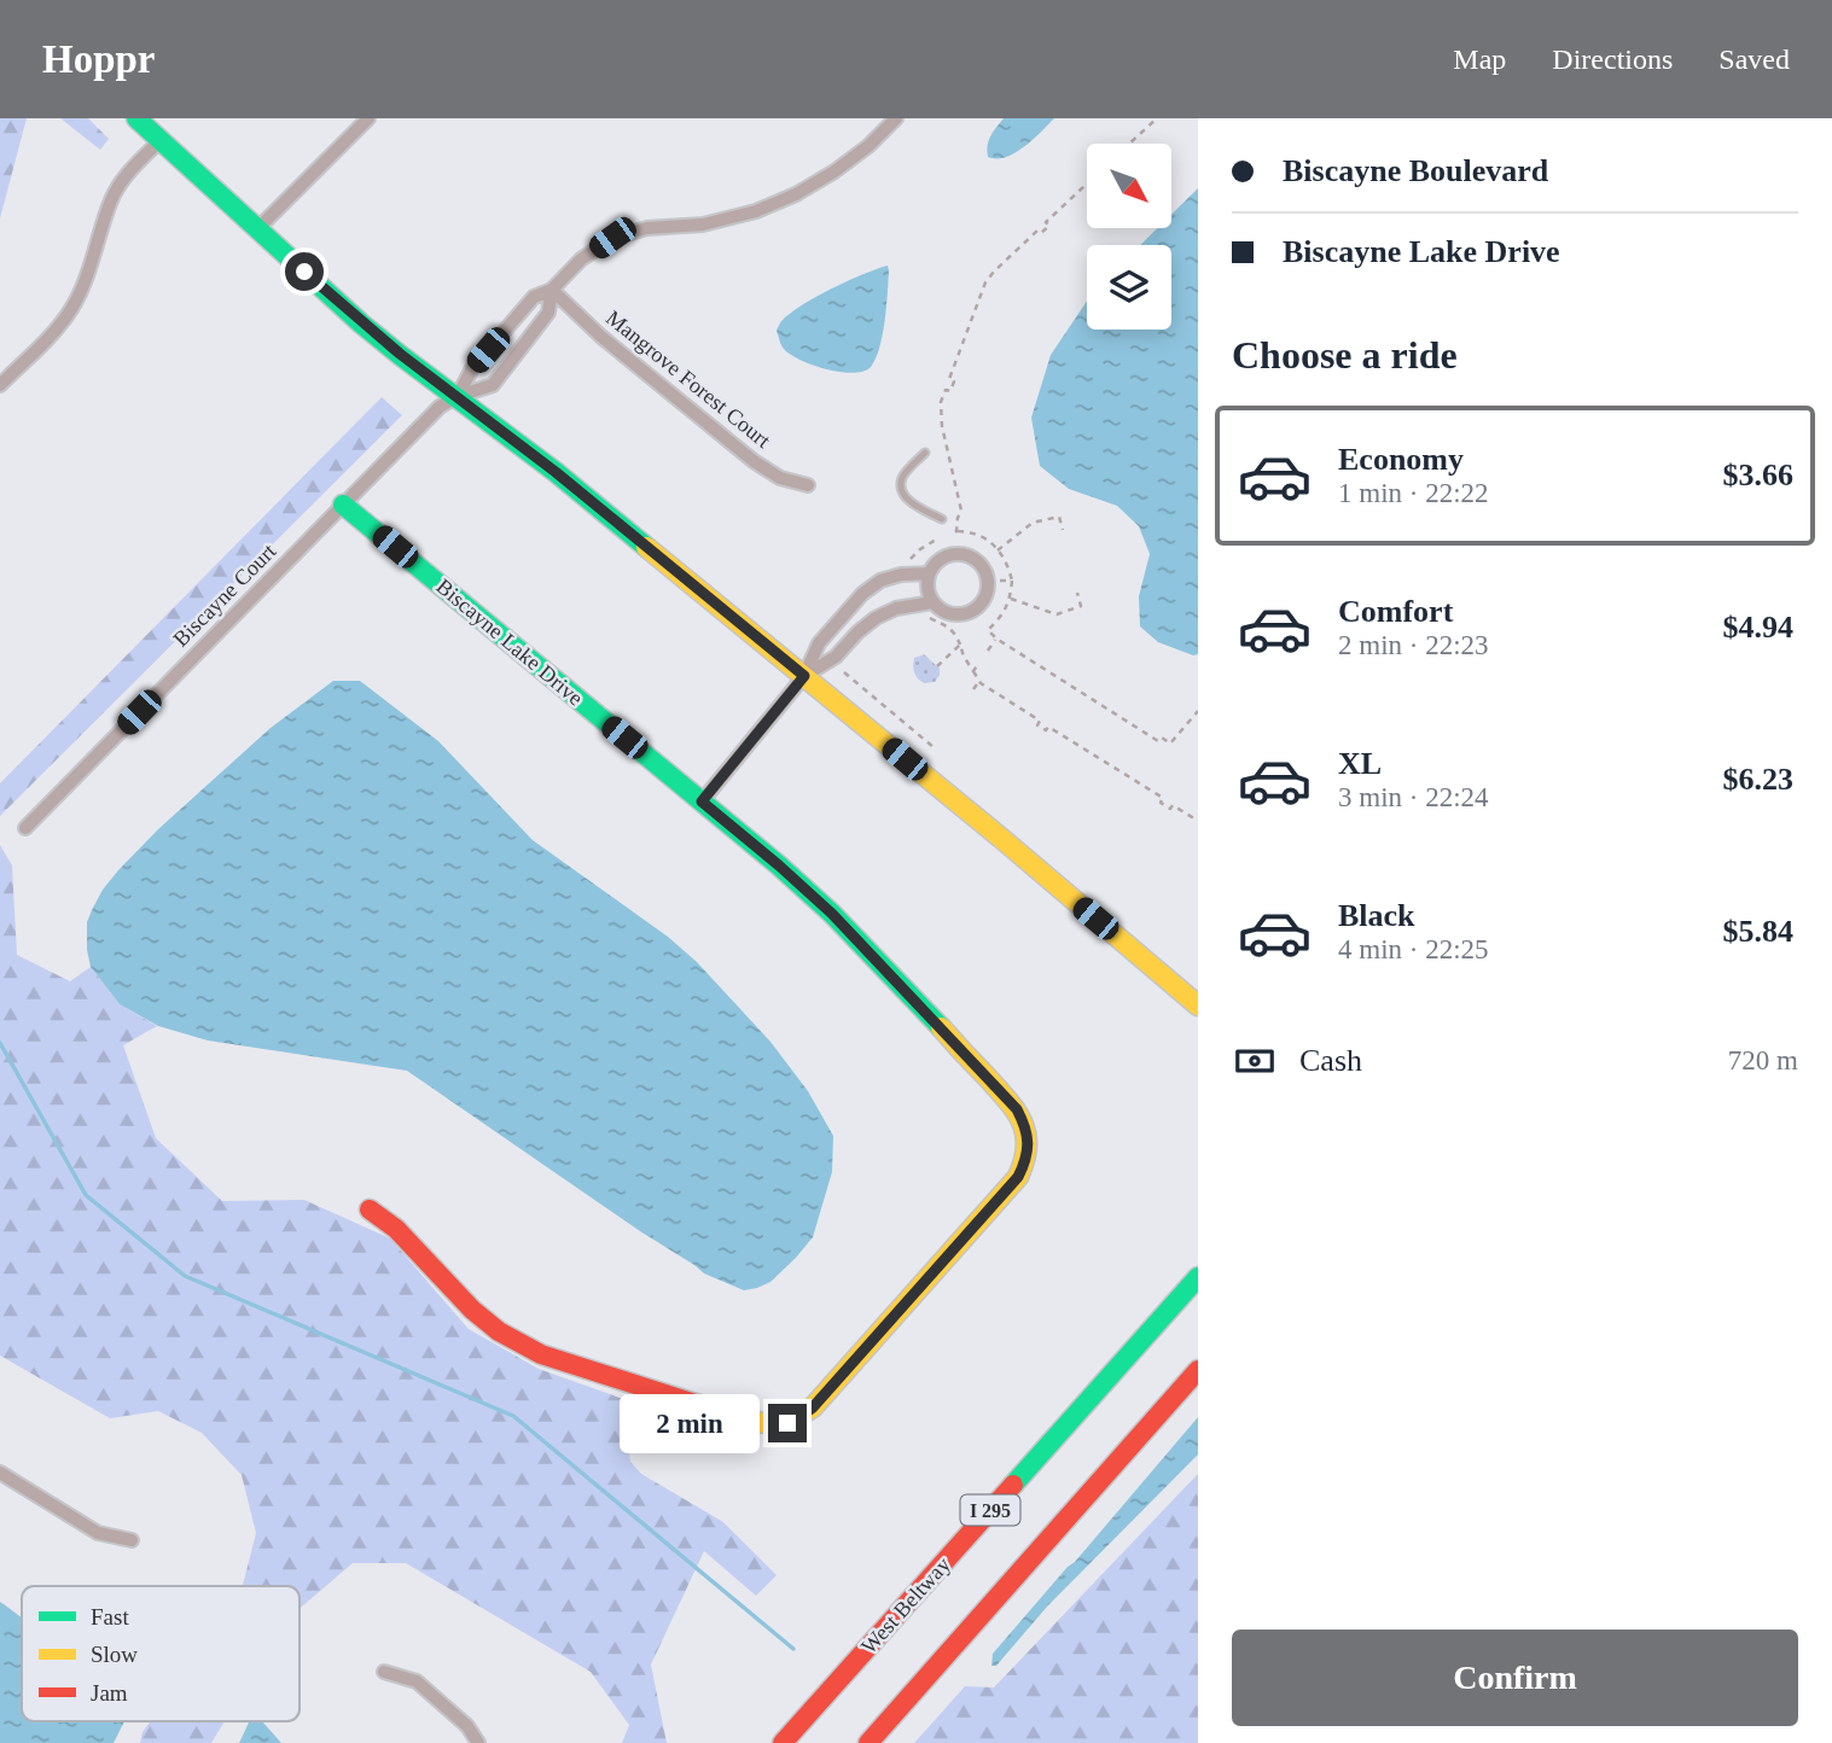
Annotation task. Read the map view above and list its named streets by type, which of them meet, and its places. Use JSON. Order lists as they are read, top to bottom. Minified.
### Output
{"streets":{"main road":["Biscayne Lake Drive","I 295","West Beltway"],"street":["Mangrove Forest Court","Biscayne Court"]},"crossings":[["Biscayne Court","Biscayne Lake Drive"]],"legend":["Fast","Slow","Jam"],"north":"bottom right","page":{"header":"Hoppr","nav":["Map","Directions","Saved"],"banner":["Biscayne Boulevard","Biscayne Lake Drive"],"heading":"Choose a ride","list":[{"name":"Economy","note":"1 min · 22:22","value":"$3.66"},{"name":"Comfort","note":"2 min · 22:23","value":"$4.94"},{"name":"XL","note":"3 min · 22:24","value":"$6.23"},{"name":"Black","note":"4 min · 22:25","value":"$5.84"}],"pay":["Cash","720 m"],"bubble":"2 min","buttons":"Confirm"}}
